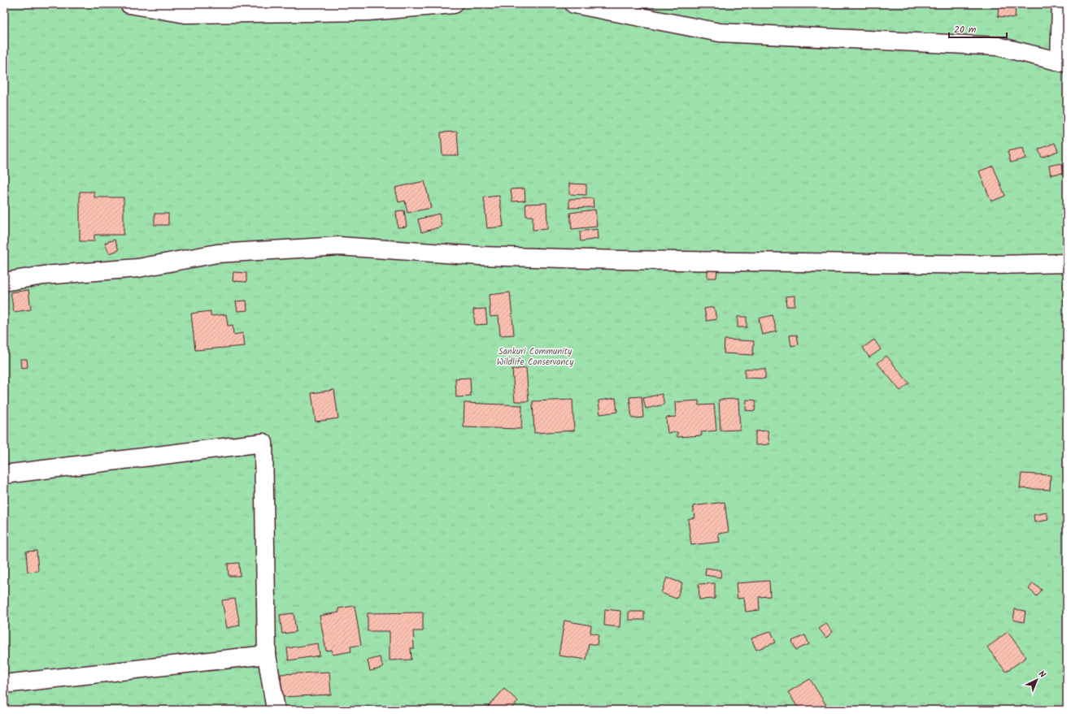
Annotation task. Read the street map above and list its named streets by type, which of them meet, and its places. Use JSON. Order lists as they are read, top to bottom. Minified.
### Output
{"parks":["Sankuri Community Wildlife Conservancy"],"scale_bar":"20 m","north":"top right"}
